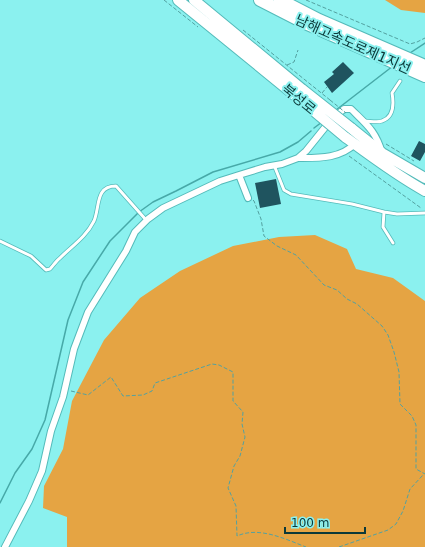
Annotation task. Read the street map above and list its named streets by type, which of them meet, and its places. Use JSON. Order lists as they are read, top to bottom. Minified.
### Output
{"streets":{"highway":["남해고속도로제1지선"],"main road":["북성로"]},"scale_bar":"100 m"}
